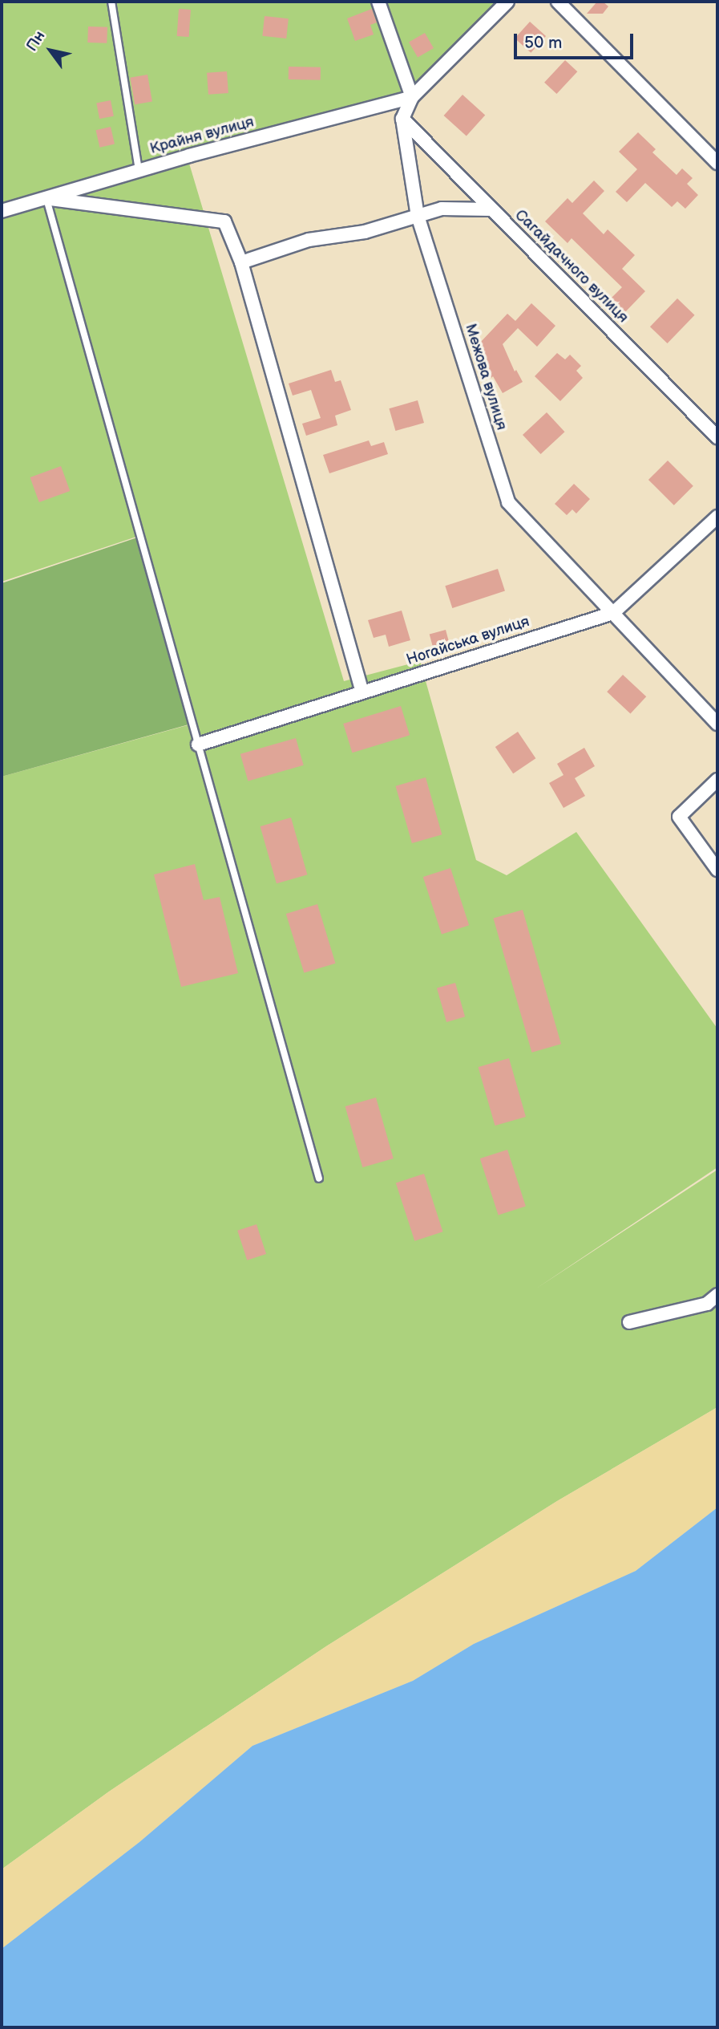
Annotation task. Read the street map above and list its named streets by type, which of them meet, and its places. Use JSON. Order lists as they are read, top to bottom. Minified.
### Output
{"streets":{"street":["Крайня вулиця","Сагайдачного вулиця","Межова вулиця","Ногайська вулиця"]},"crossings":[["Сагайдачного вулиця","Межова вулиця"],["Межова вулиця","Ногайська вулиця"]],"scale_bar":"50 m","north":"top left"}
